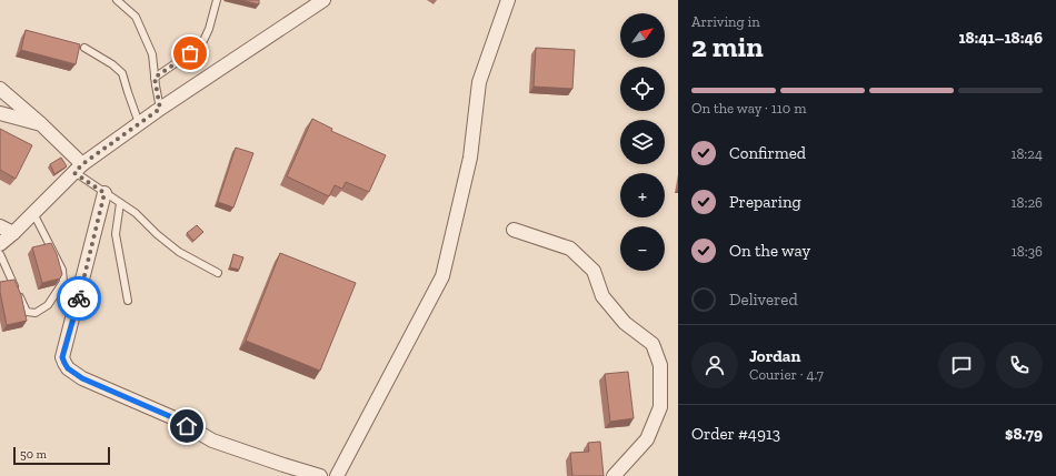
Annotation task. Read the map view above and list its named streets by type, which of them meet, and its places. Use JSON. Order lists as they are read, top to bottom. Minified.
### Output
{"scale_bar":"50 m","north":"top right","page":{"heading":["2 min","Arriving in","18:41–18:46"],"panel":["Jordan","Courier · 4.7","Order #4913","$8.79"],"map_buttons":["+","−"],"bar":"On the way · 110 m","list":[["Confirmed","18:24"],["Preparing","18:26"],["On the way","18:36"],"Delivered"],"scale":"50 m"}}
